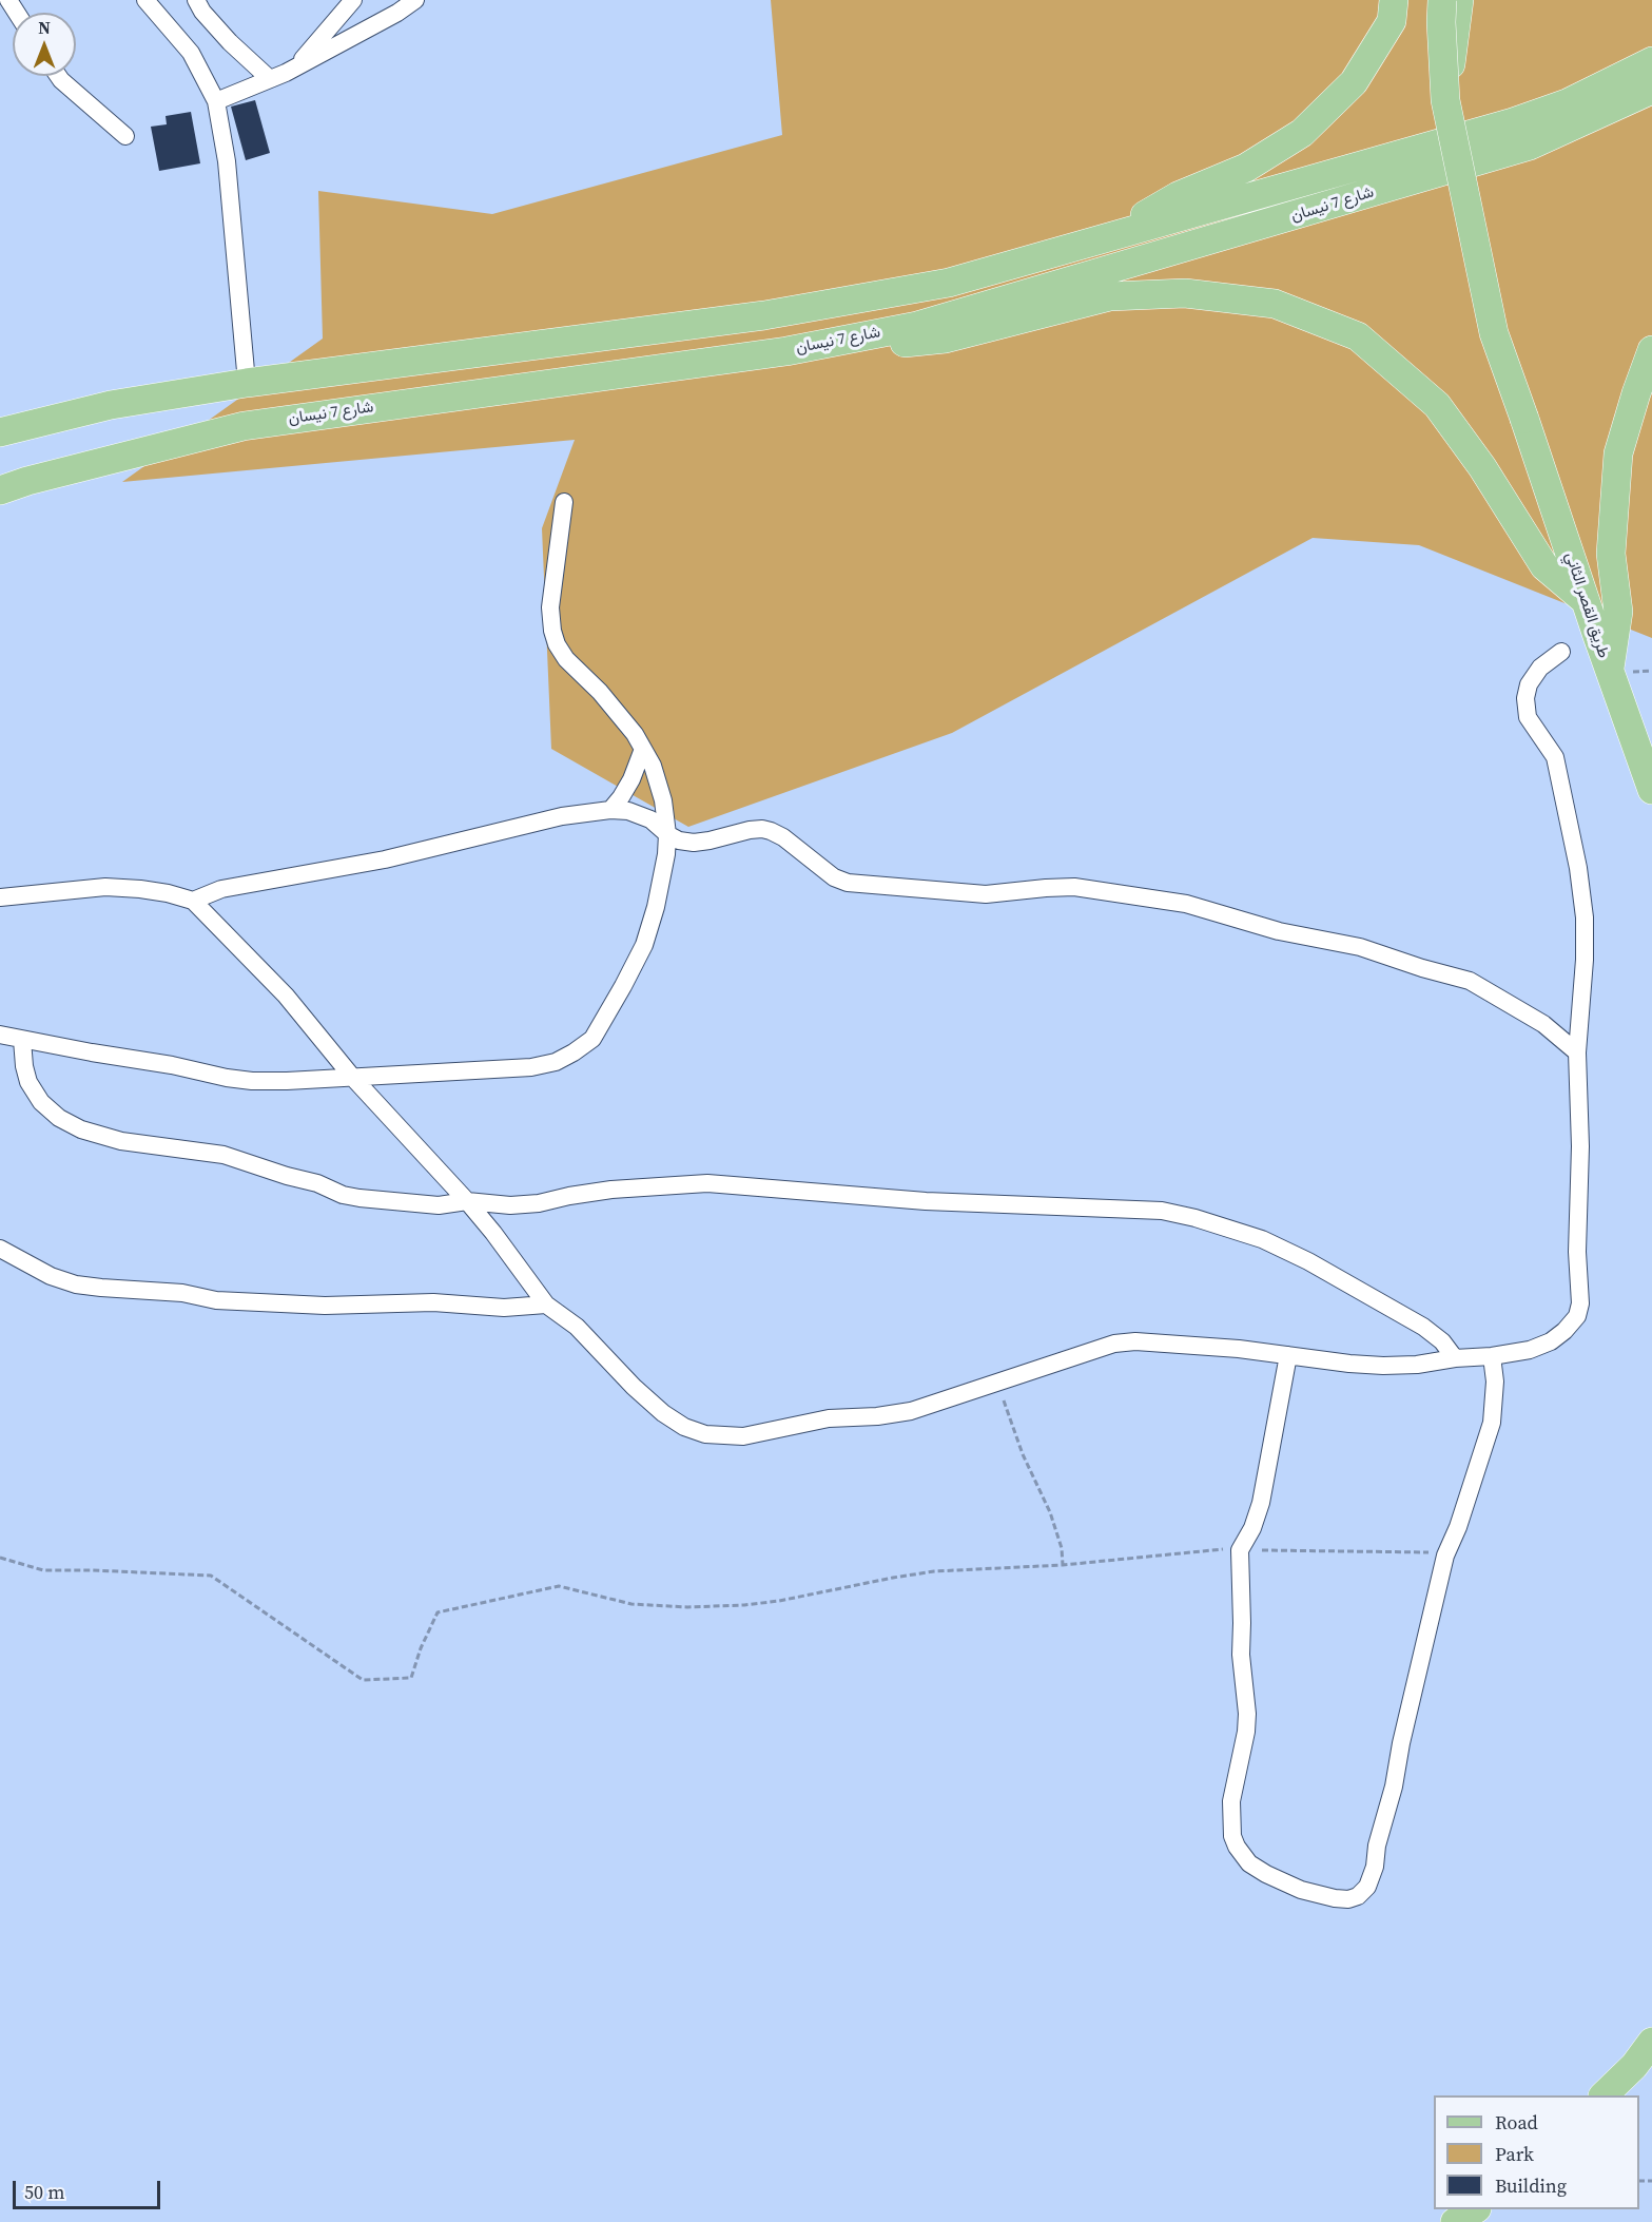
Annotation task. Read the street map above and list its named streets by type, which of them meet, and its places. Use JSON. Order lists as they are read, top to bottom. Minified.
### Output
{"streets":{"main road":["شارع 7 نيسان","طريق القصر الثاني"]},"legend":["Road","Park","Building"],"scale_bar":"50 m","north":"top"}
